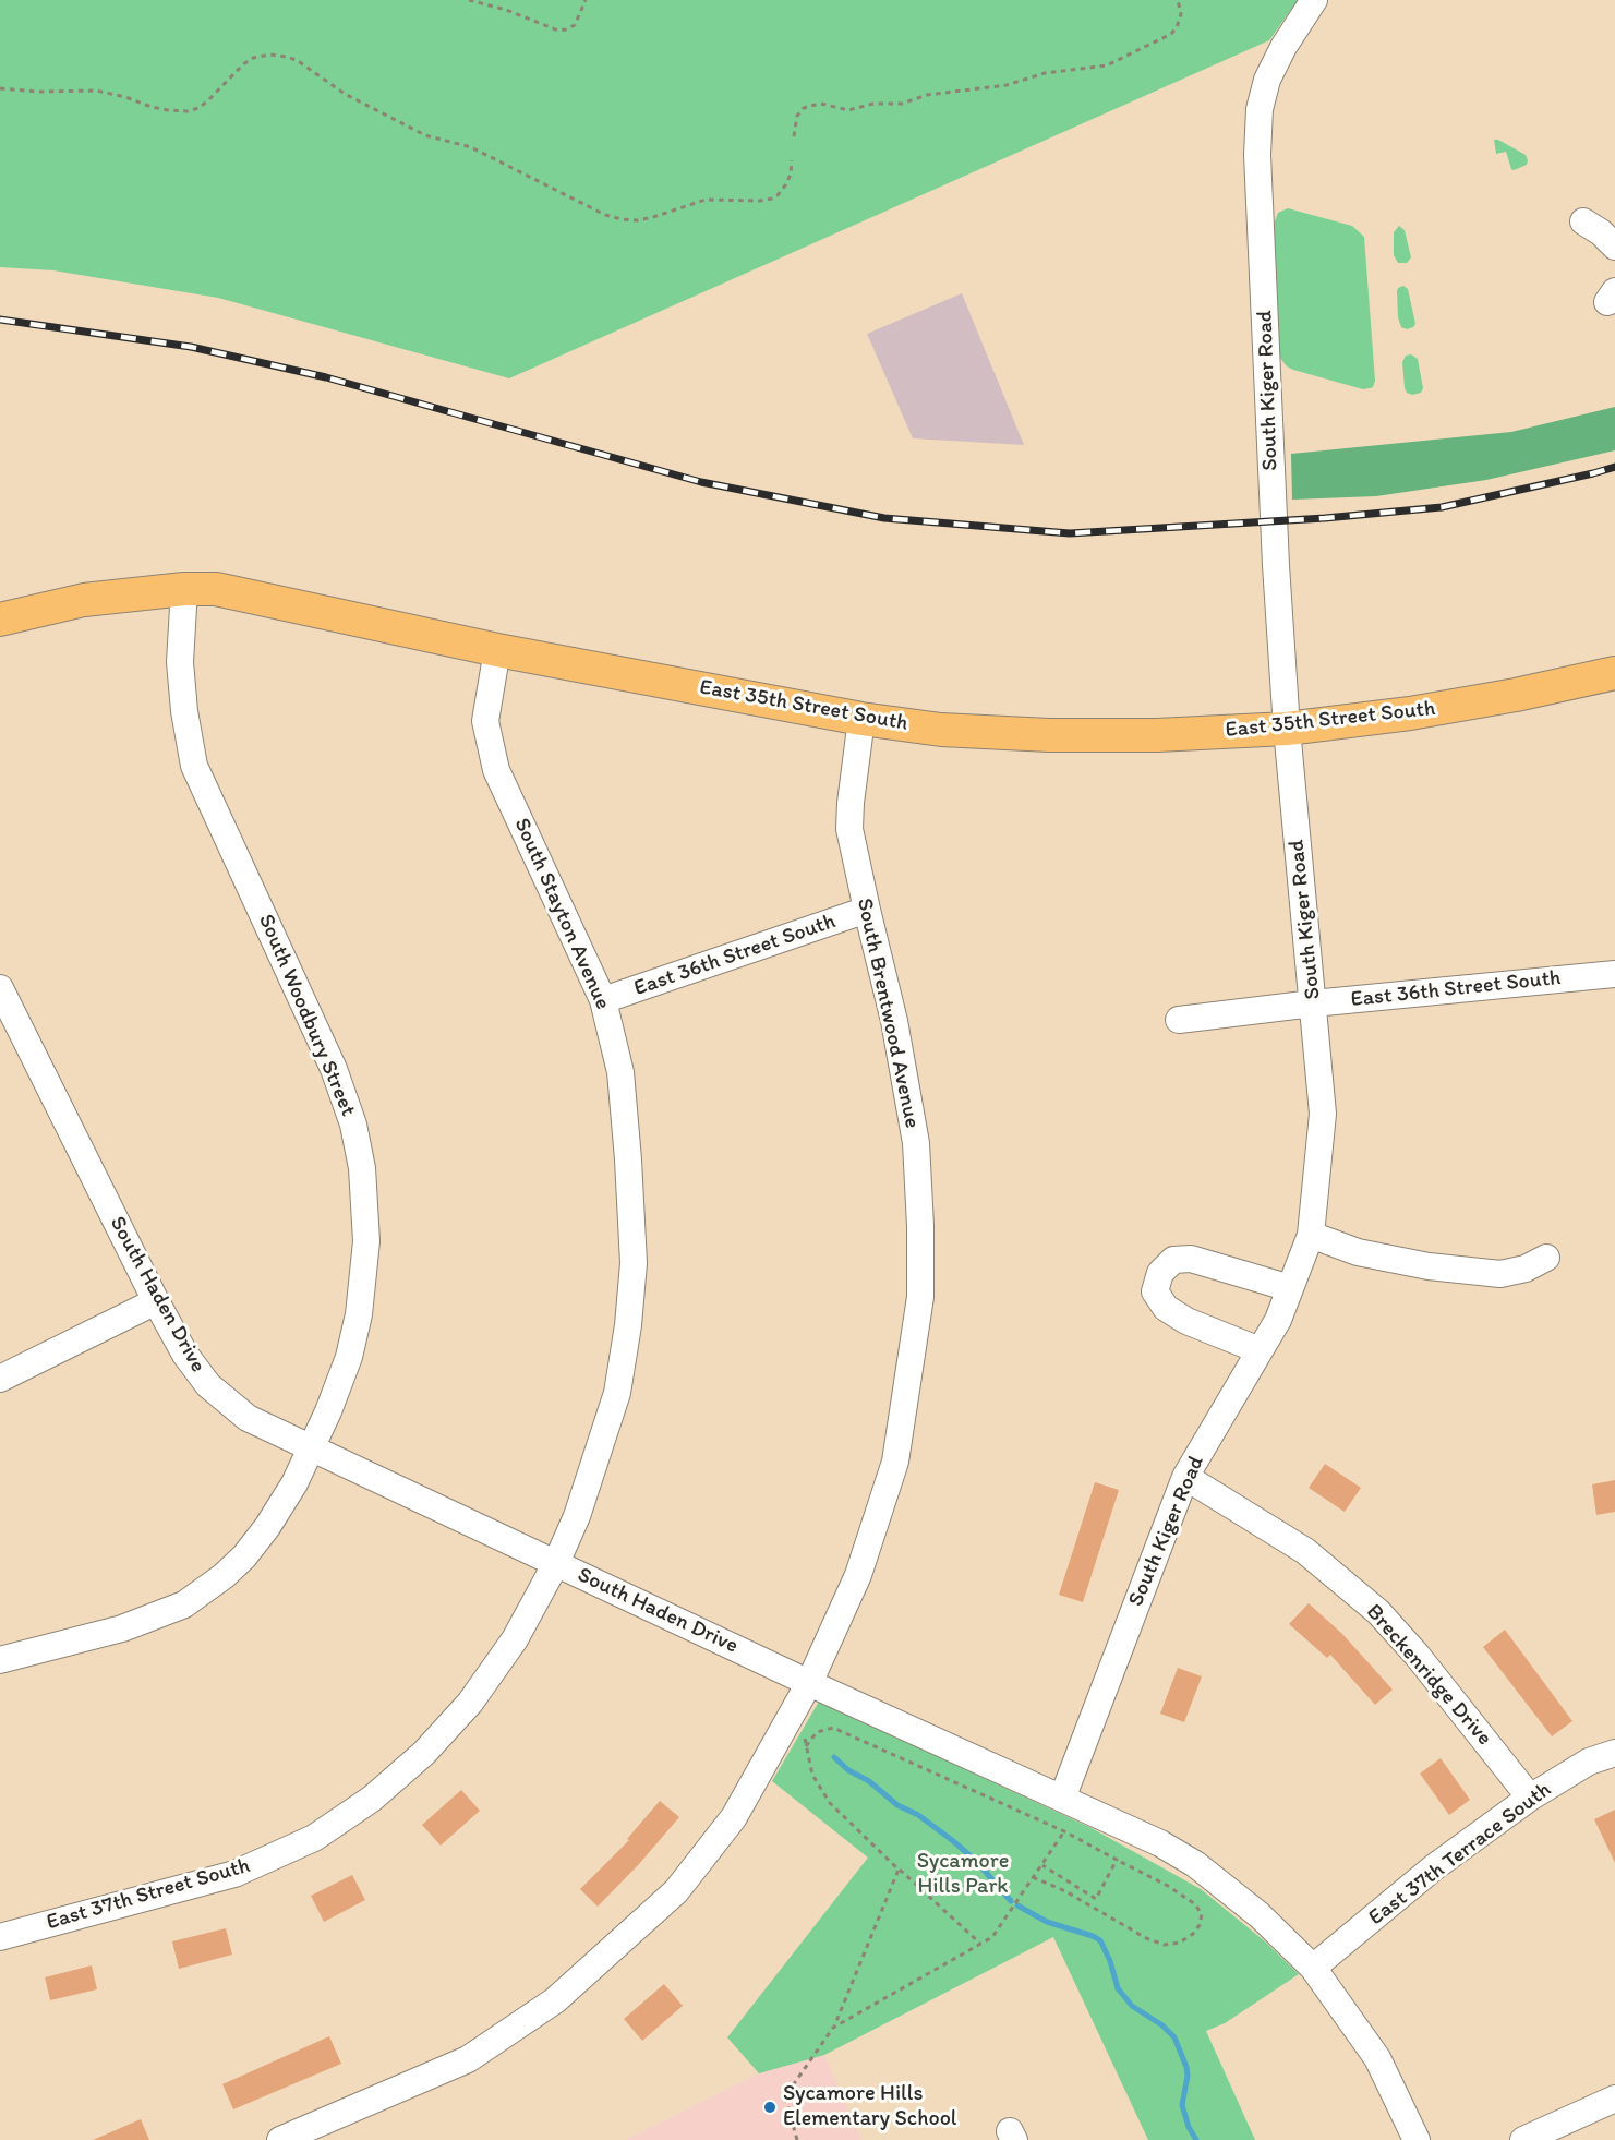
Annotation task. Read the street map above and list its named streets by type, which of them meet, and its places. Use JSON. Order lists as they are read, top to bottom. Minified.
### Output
{"streets":{"main road":["East 35th Street South"],"street":["South Kiger Road","South Stayton Avenue","East 36th Street South","South Brentwood Avenue","South Woodbury Street","South Haden Drive","Breckenridge Drive","East 37th Terrace South","East 37th Street South"]},"crossings":[["South Kiger Road","East 35th Street South"],["South Kiger Road","East 36th Street South"],["South Kiger Road","South Haden Drive"],["South Kiger Road","Breckenridge Drive"],["East 35th Street South","South Stayton Avenue"],["East 35th Street South","South Brentwood Avenue"],["East 35th Street South","South Woodbury Street"],["South Stayton Avenue","East 36th Street South"],["South Stayton Avenue","South Haden Drive"],["South Stayton Avenue","East 37th Street South"],["East 36th Street South","South Brentwood Avenue"],["South Brentwood Avenue","South Haden Drive"],["South Woodbury Street","South Haden Drive"],["South Haden Drive","East 37th Terrace South"],["South Haden Drive","East 37th Street South"],["Breckenridge Drive","East 37th Terrace South"]],"parks":["Sycamore Hills Park"],"places":["Sycamore Hills Elementary School"]}
